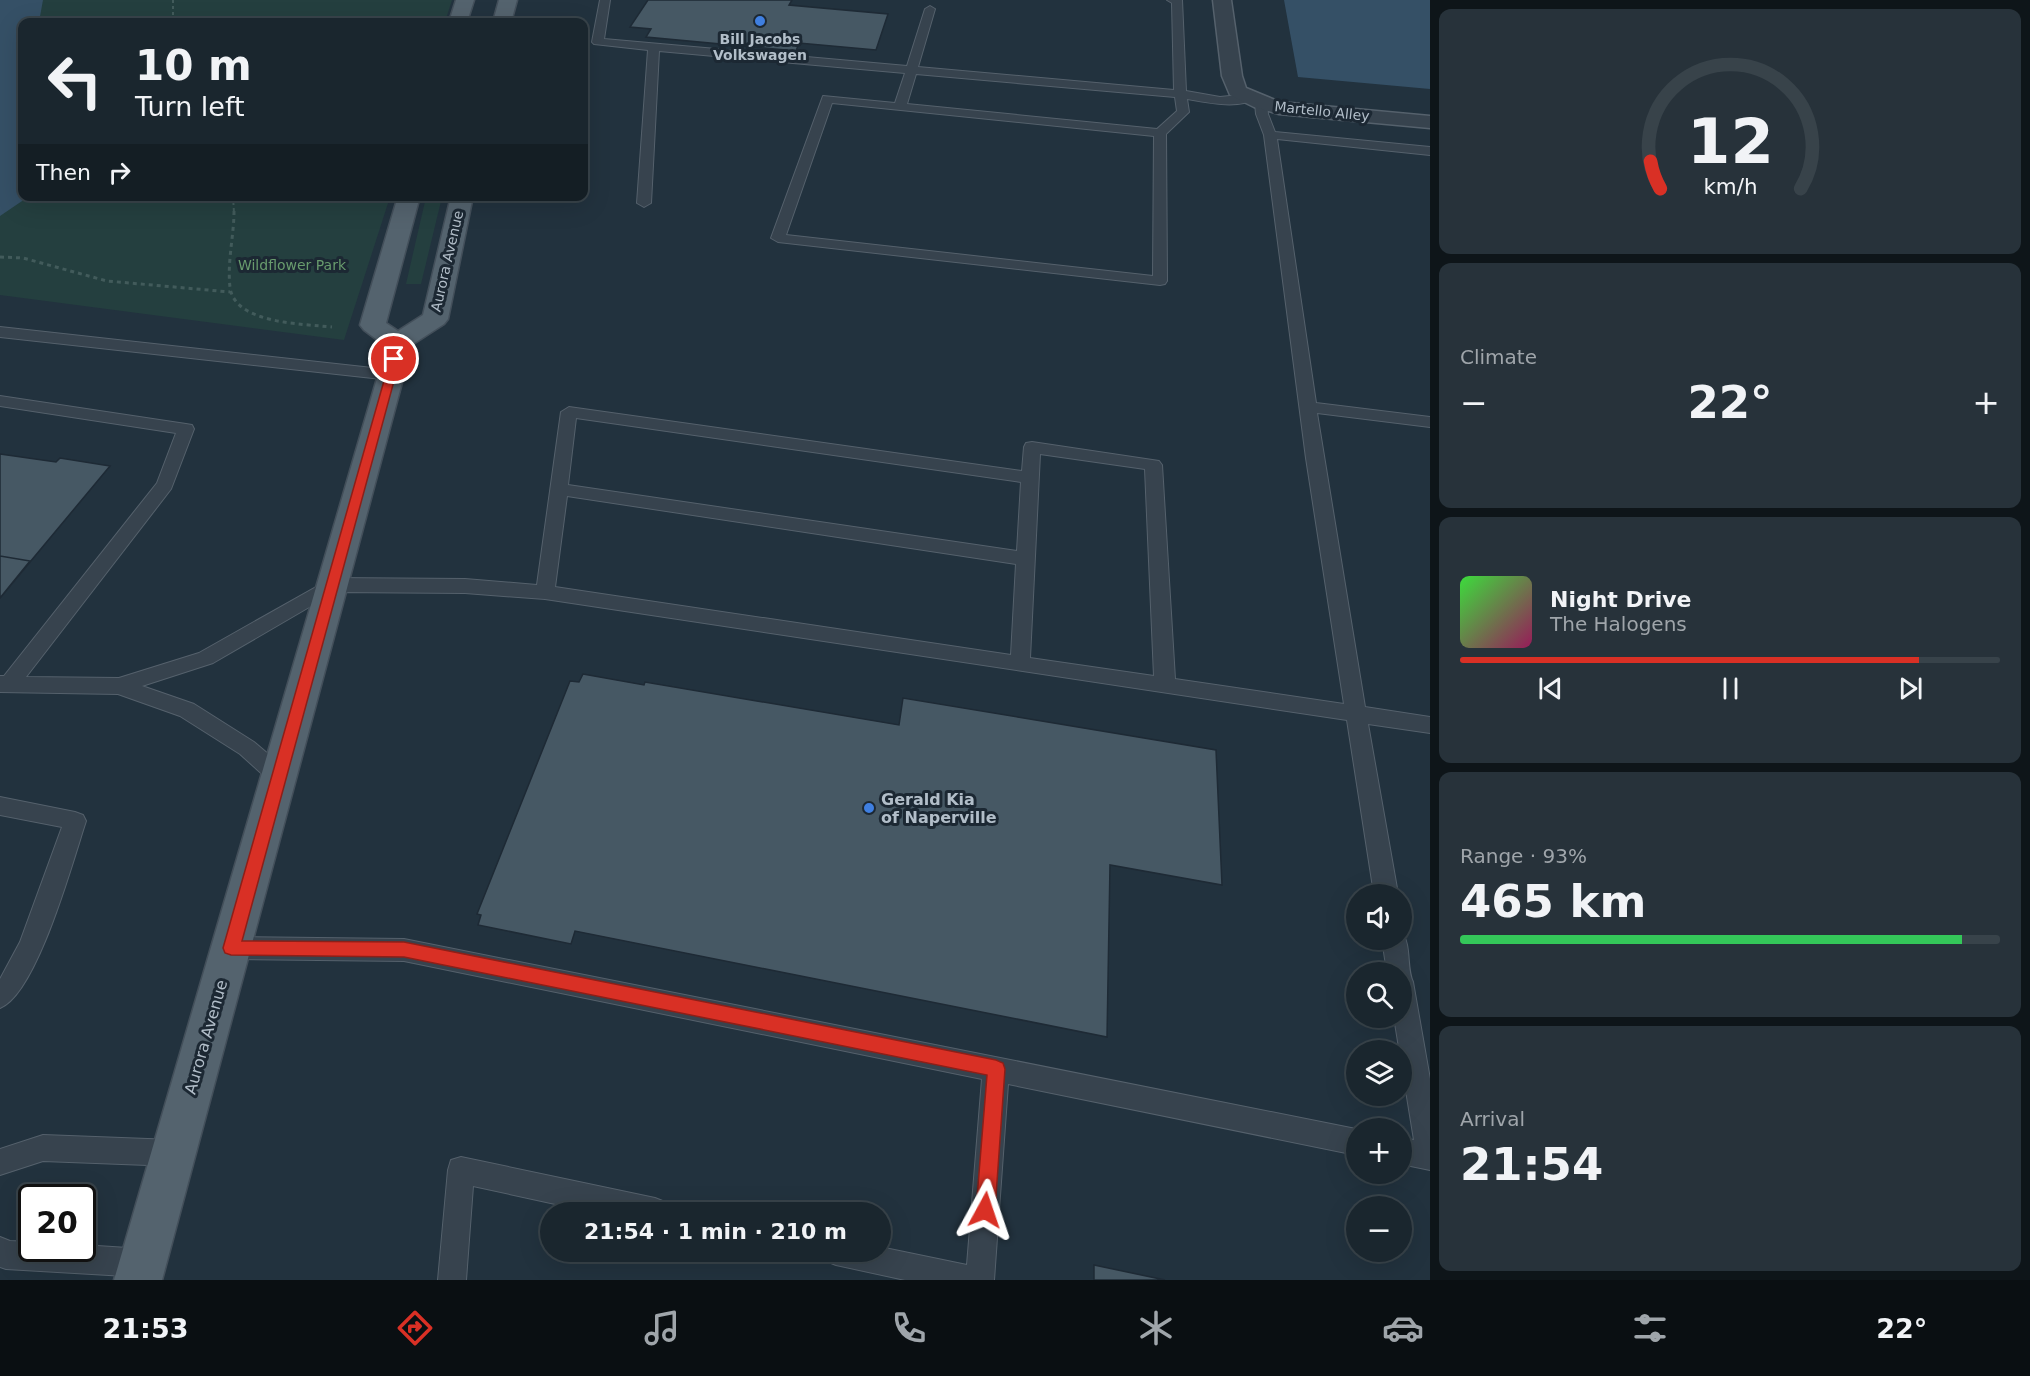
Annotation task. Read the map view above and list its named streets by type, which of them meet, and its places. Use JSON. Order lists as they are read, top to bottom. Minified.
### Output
{"streets":{"main road":["Aurora Avenue"],"street":["Martello Alley"]},"parks":["Wildflower Park"],"places":["Bill Jacobs Volkswagen","Gerald Kia of Naperville"],"page":{"turn":["10 m","Turn left"],"then":"Then","tile":["Climate",["Range · 93%","465 km"],["Arrival","21:54"]],"heat":["−","22°","+"],"song":["Night Drive","The Halogens"],"map_buttons":["+","−"],"limit":"20","trip":"21:54 · 1 min · 210 m","tabs":["21:53","22°"],"gauge":["12","km/h"]}}
